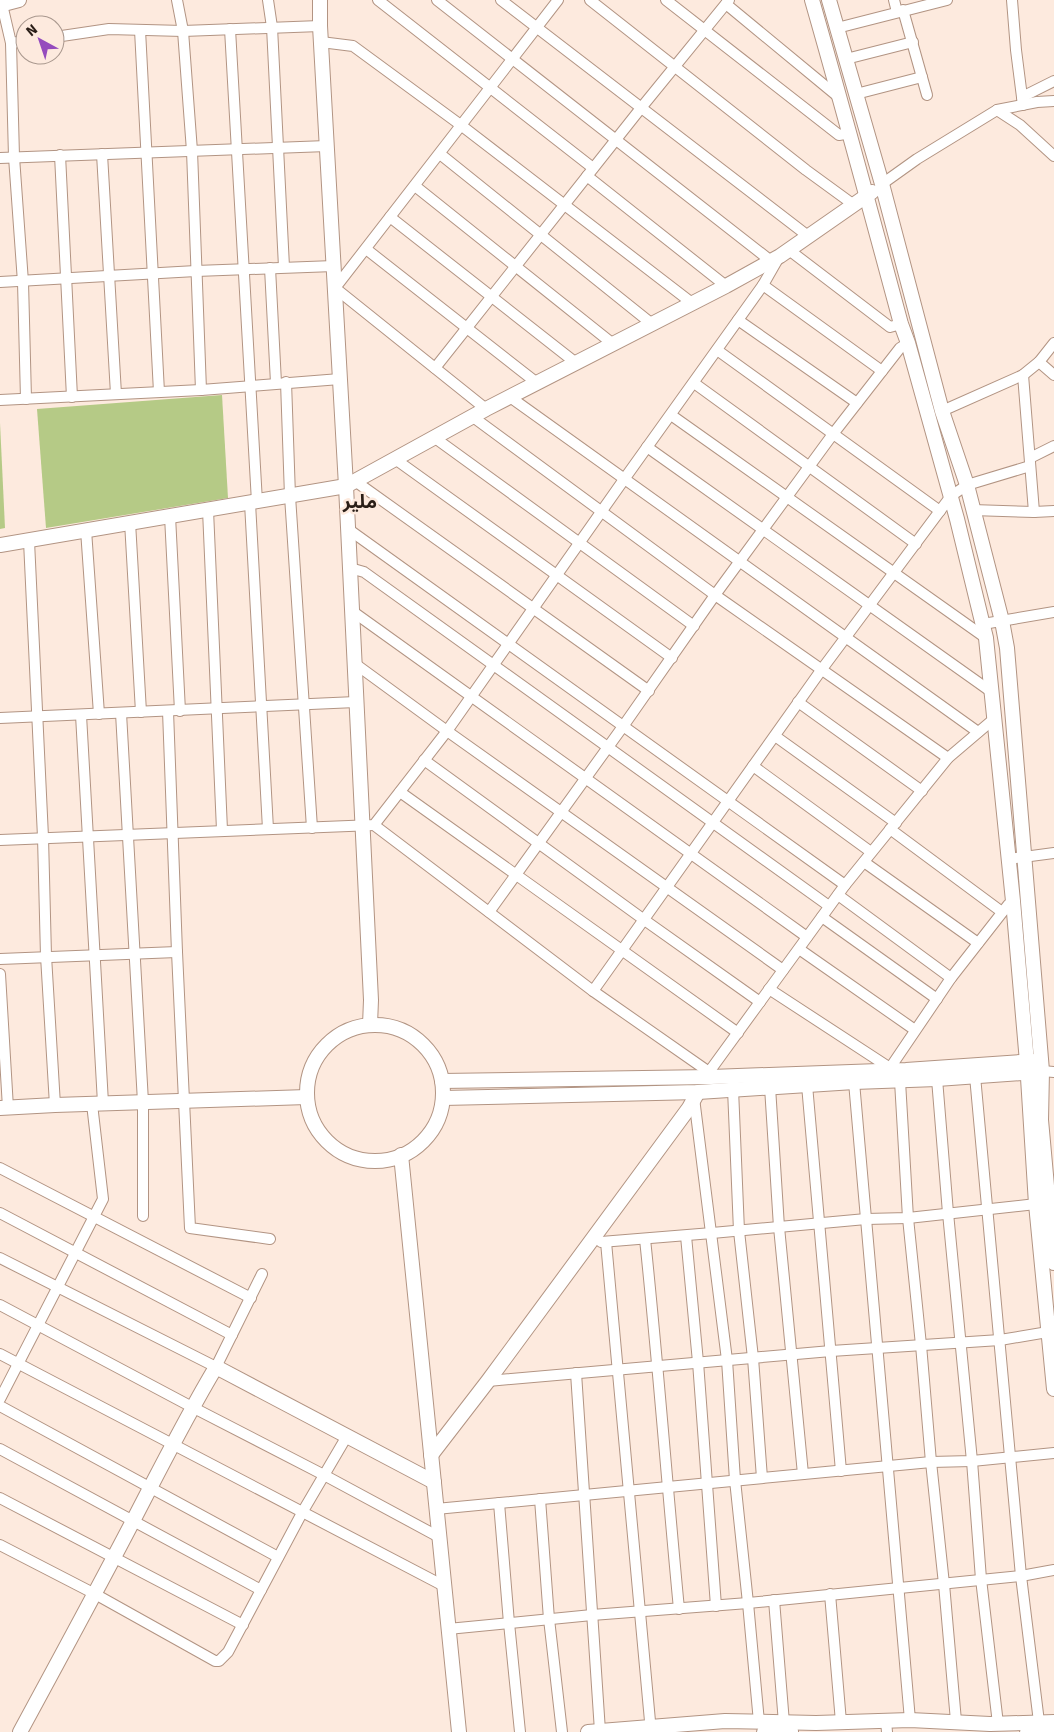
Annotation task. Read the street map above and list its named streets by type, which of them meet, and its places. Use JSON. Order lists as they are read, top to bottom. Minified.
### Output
{"districts":["ملیر"],"north":"top left"}
